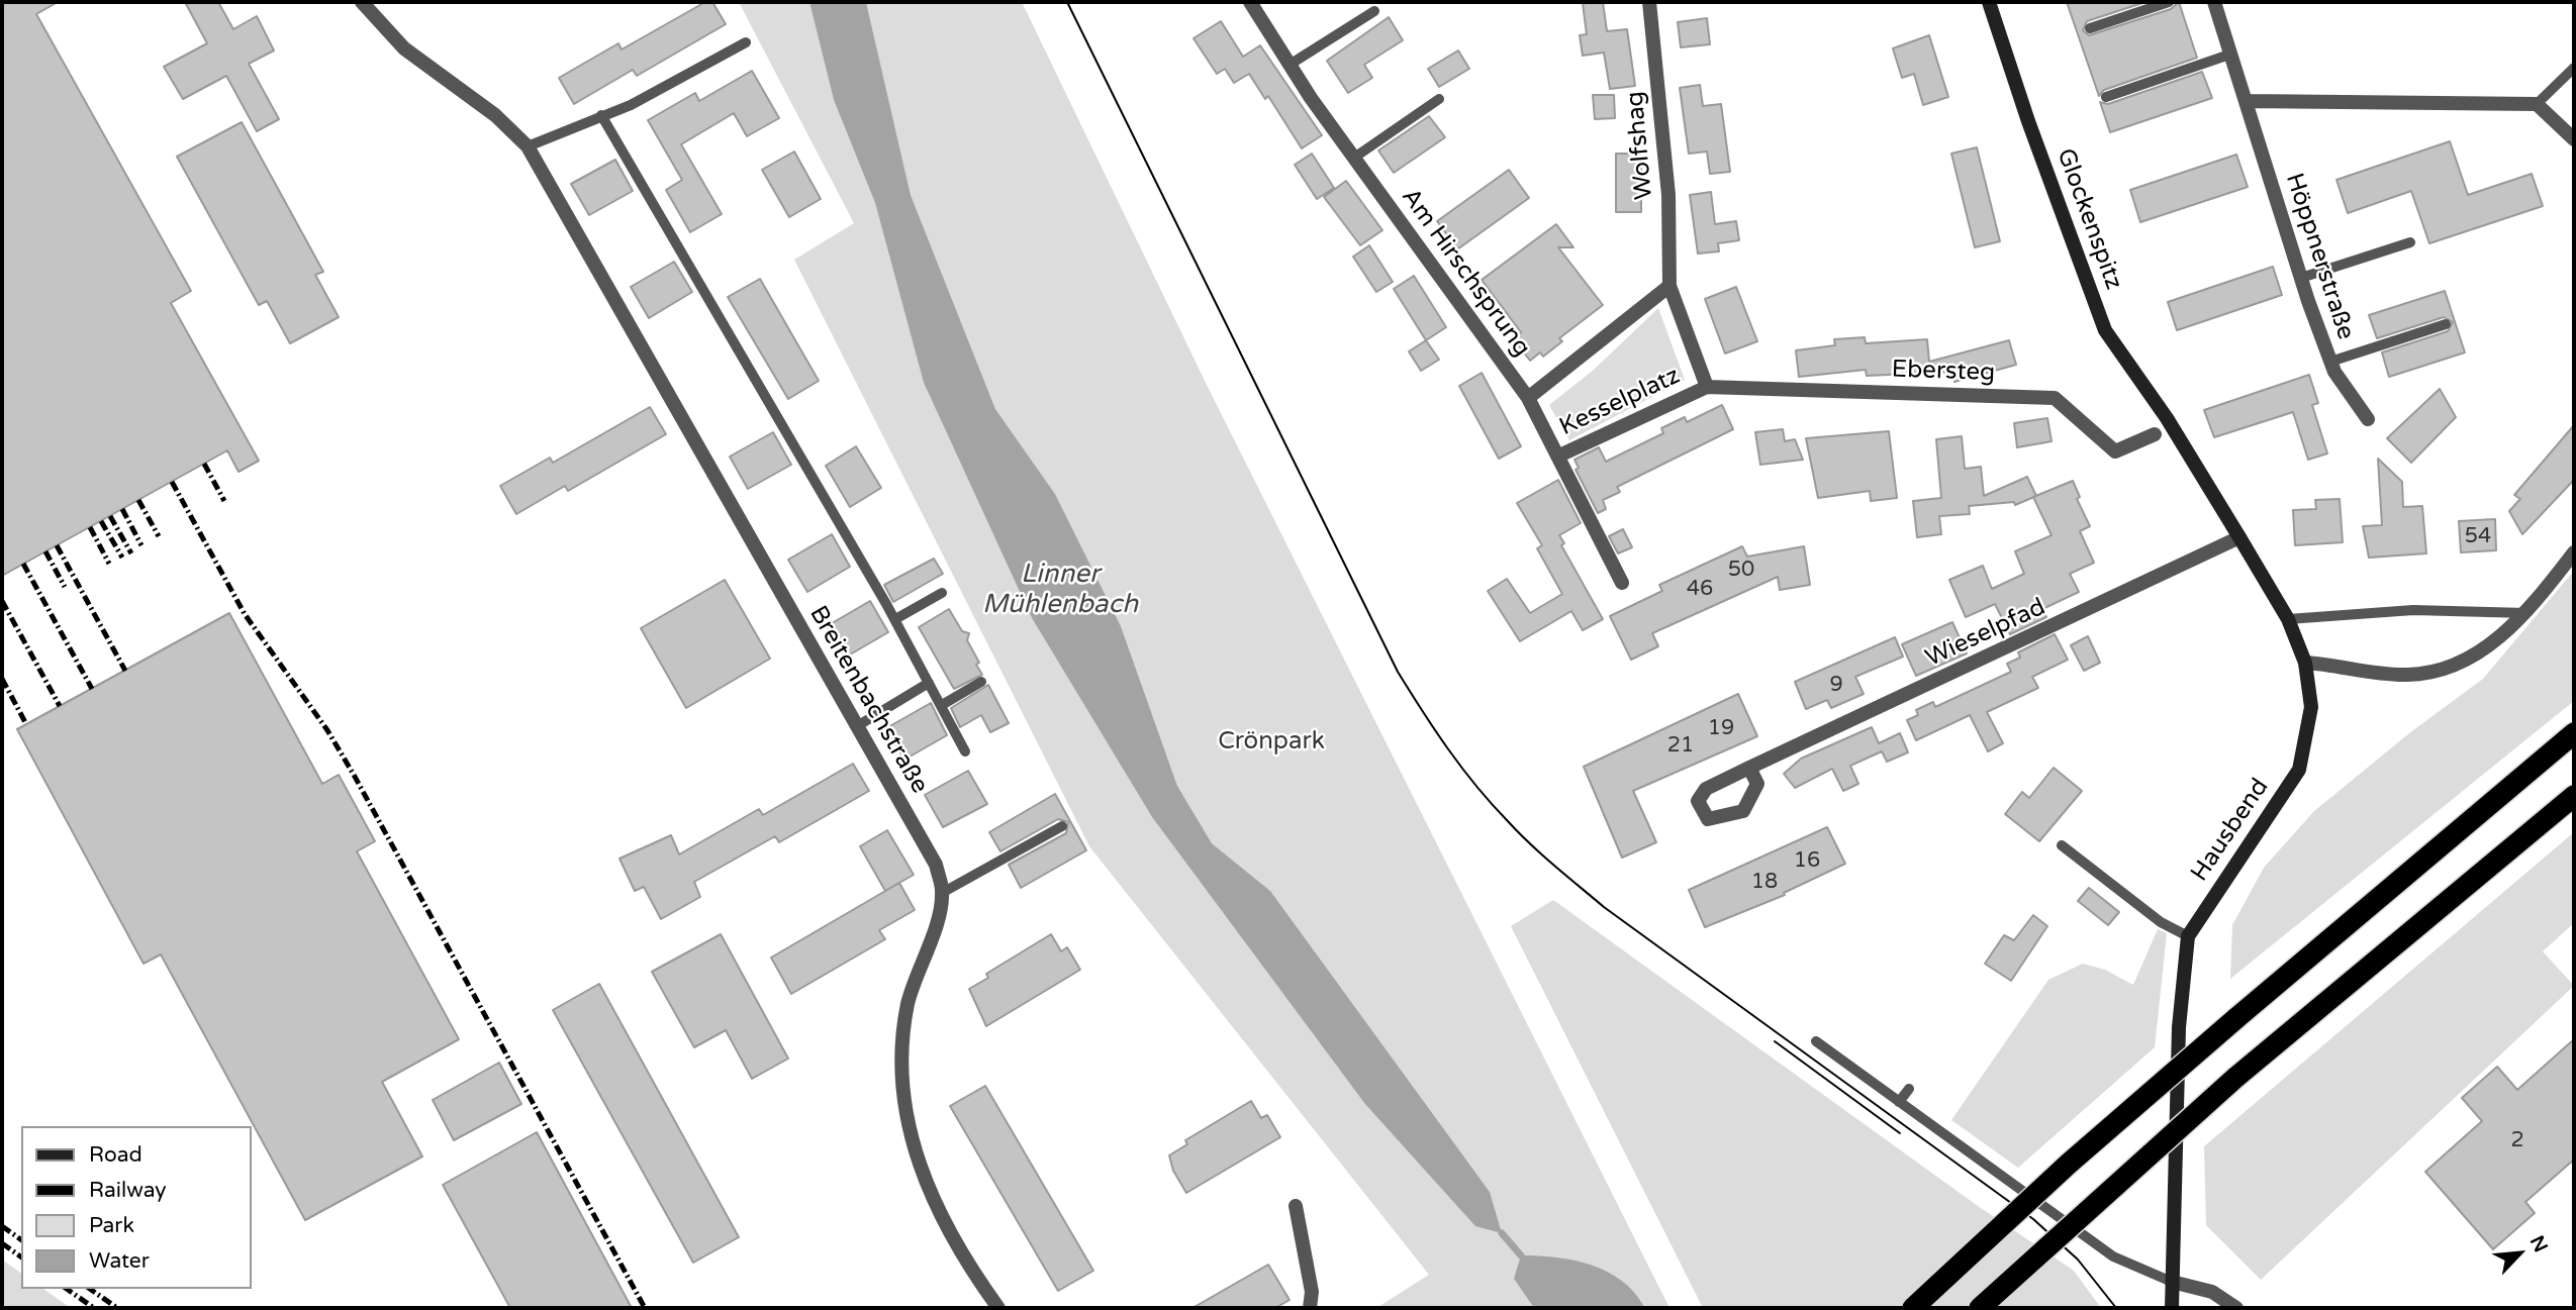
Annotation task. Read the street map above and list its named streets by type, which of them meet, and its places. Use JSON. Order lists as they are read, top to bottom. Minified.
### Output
{"streets":{"main road":["Glockenspitz","Hausbend"],"street":["Wolfshag","Höppnerstraße","Am Hirschsprung","Ebersteg","Kesselplatz","Wieselpfad","Breitenbachstraße"]},"crossings":[["Wolfshag","Kesselplatz"],["Glockenspitz","Hausbend"],["Am Hirschsprung","Kesselplatz"],["Ebersteg","Kesselplatz"],["Wieselpfad","Hausbend"]],"water":["Linner Mühlenbach"],"parks":["Crönpark"],"house_numbers":["54","50","46","9","19","21","16","18","2"],"legend":["Road","Railway","Park","Water"],"north":"top right"}
